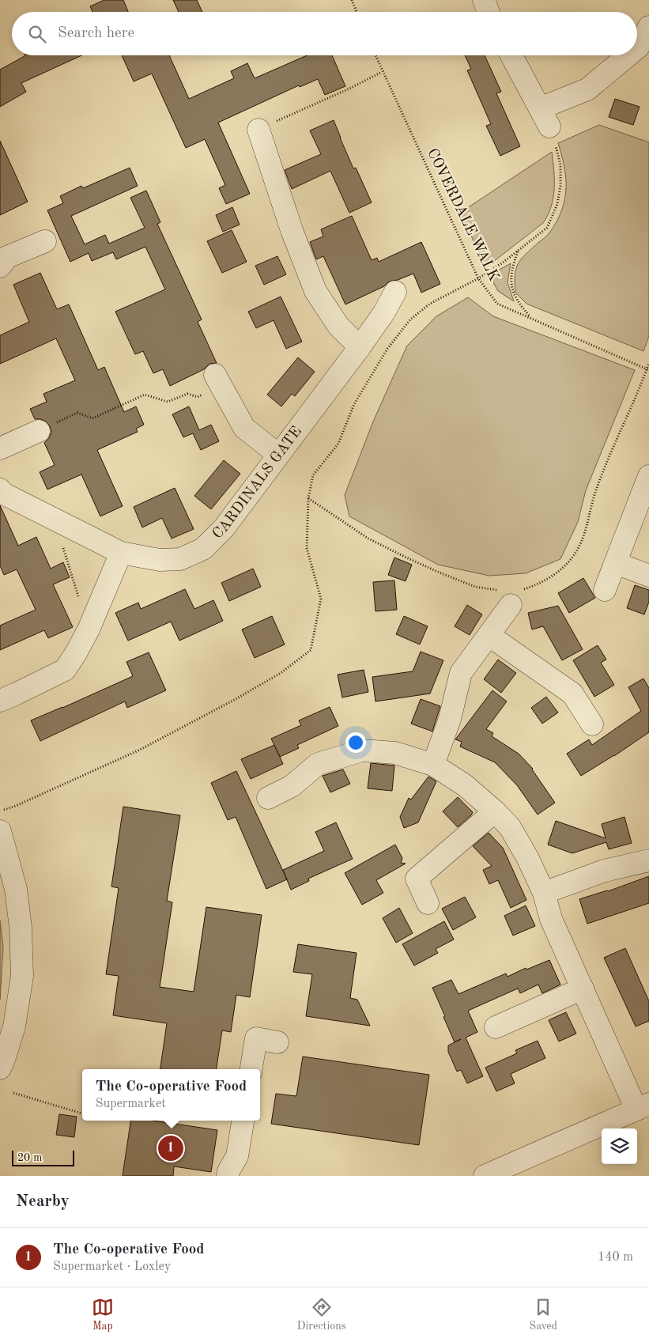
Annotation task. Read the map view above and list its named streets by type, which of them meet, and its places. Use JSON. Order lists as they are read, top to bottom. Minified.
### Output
{"streets":{"street":["CARDINALS GATE"],"path":["COVERDALE WALK"]},"scale_bar":"20 m","page":{"search":"Search here","popup":["The Co-operative Food","Supermarket"],"pins":"1","scale":"20 m","heading":"Nearby","list":[{"mark":"1","name":"The Co-operative Food","note":"Supermarket · Loxley","value":"140 m"}],"nav":["Map","Directions","Saved"]}}
